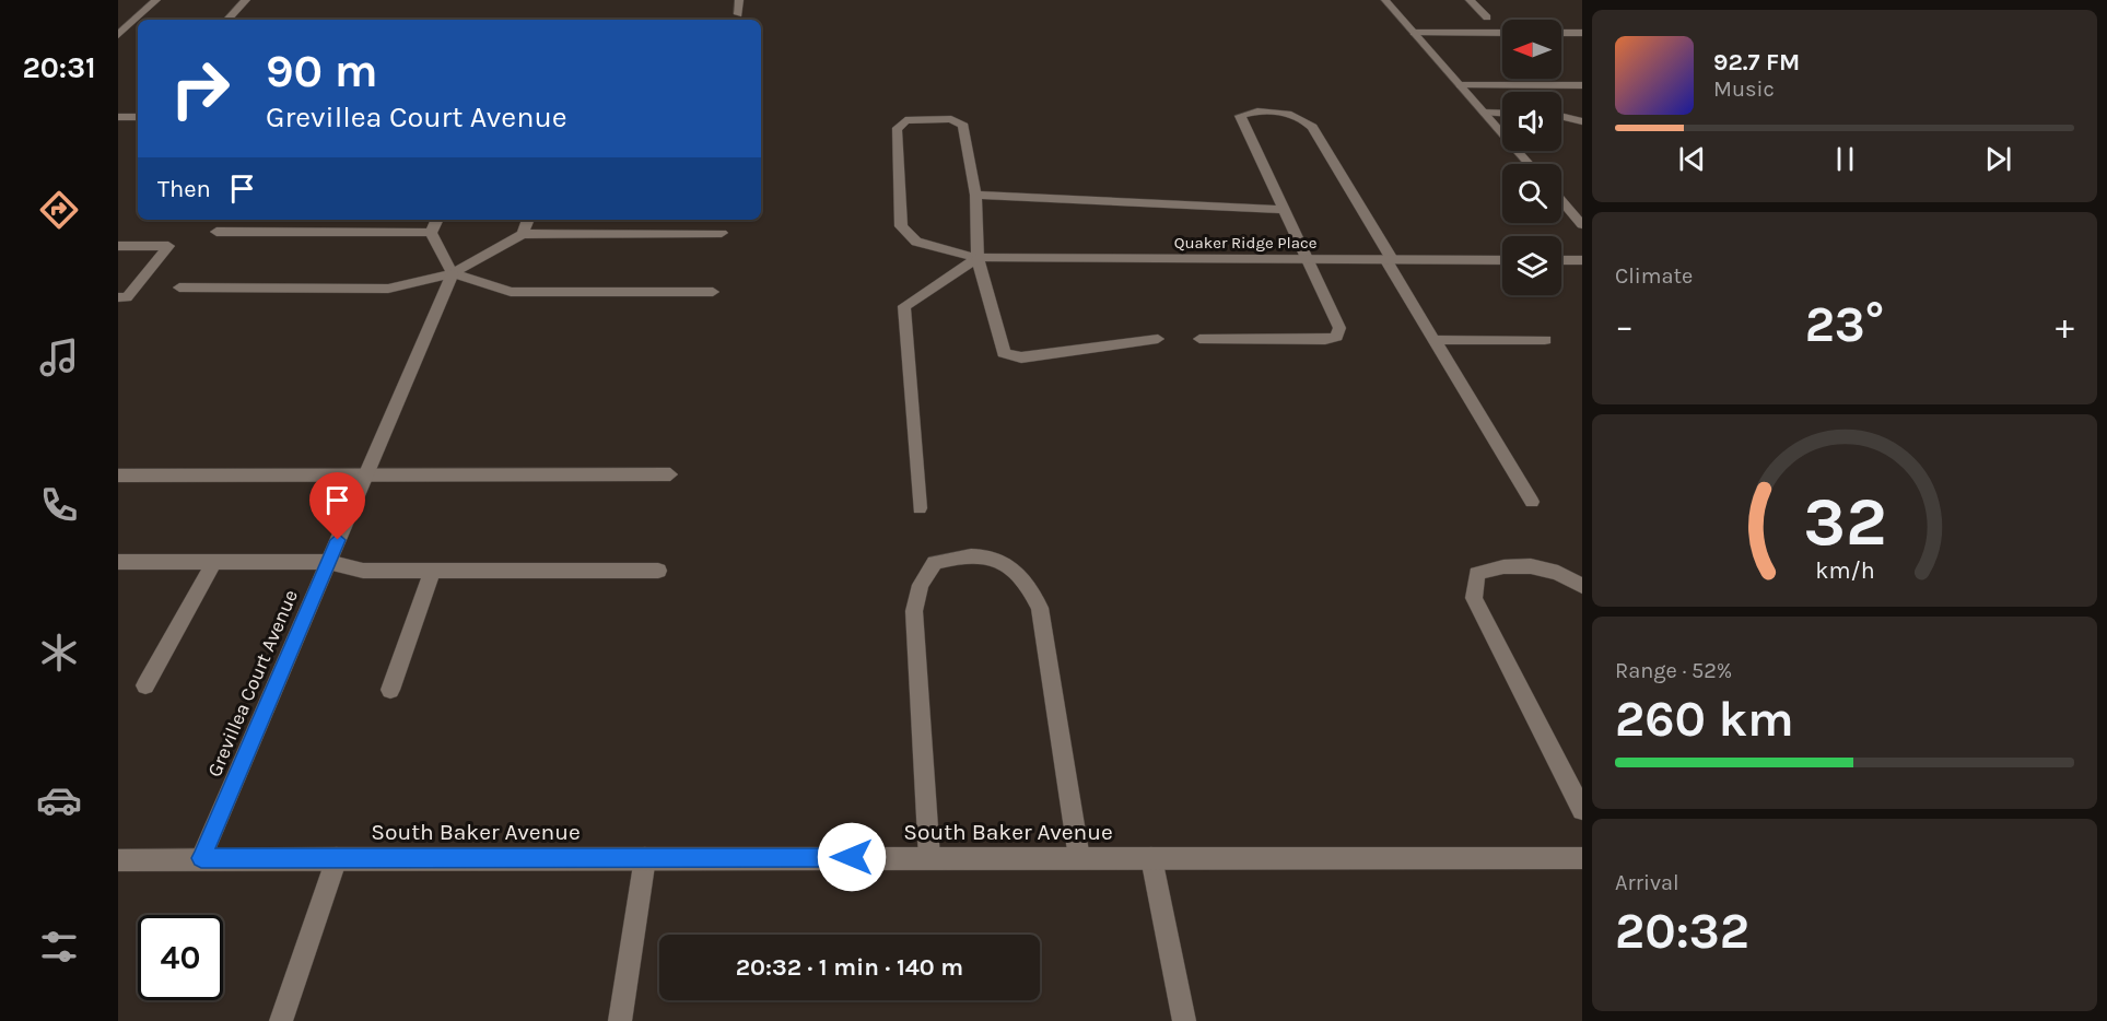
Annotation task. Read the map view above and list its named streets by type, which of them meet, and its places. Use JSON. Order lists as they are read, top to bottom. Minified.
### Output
{"streets":{"street":["Quaker Ridge Place","Grevillea Court Avenue","South Baker Avenue"]},"crossings":[["Grevillea Court Avenue","South Baker Avenue"]],"north":"left","page":{"tabs":"20:31","turn":["90 m","Grevillea Court Avenue"],"song":["92.7 FM","Music"],"then":"Then","tile":["Climate",["Range · 52%","260 km"],["Arrival","20:32"]],"heat":["−","23°","+"],"limit":"40","trip":"20:32 · 1 min · 140 m","gauge":["32","km/h"]}}
